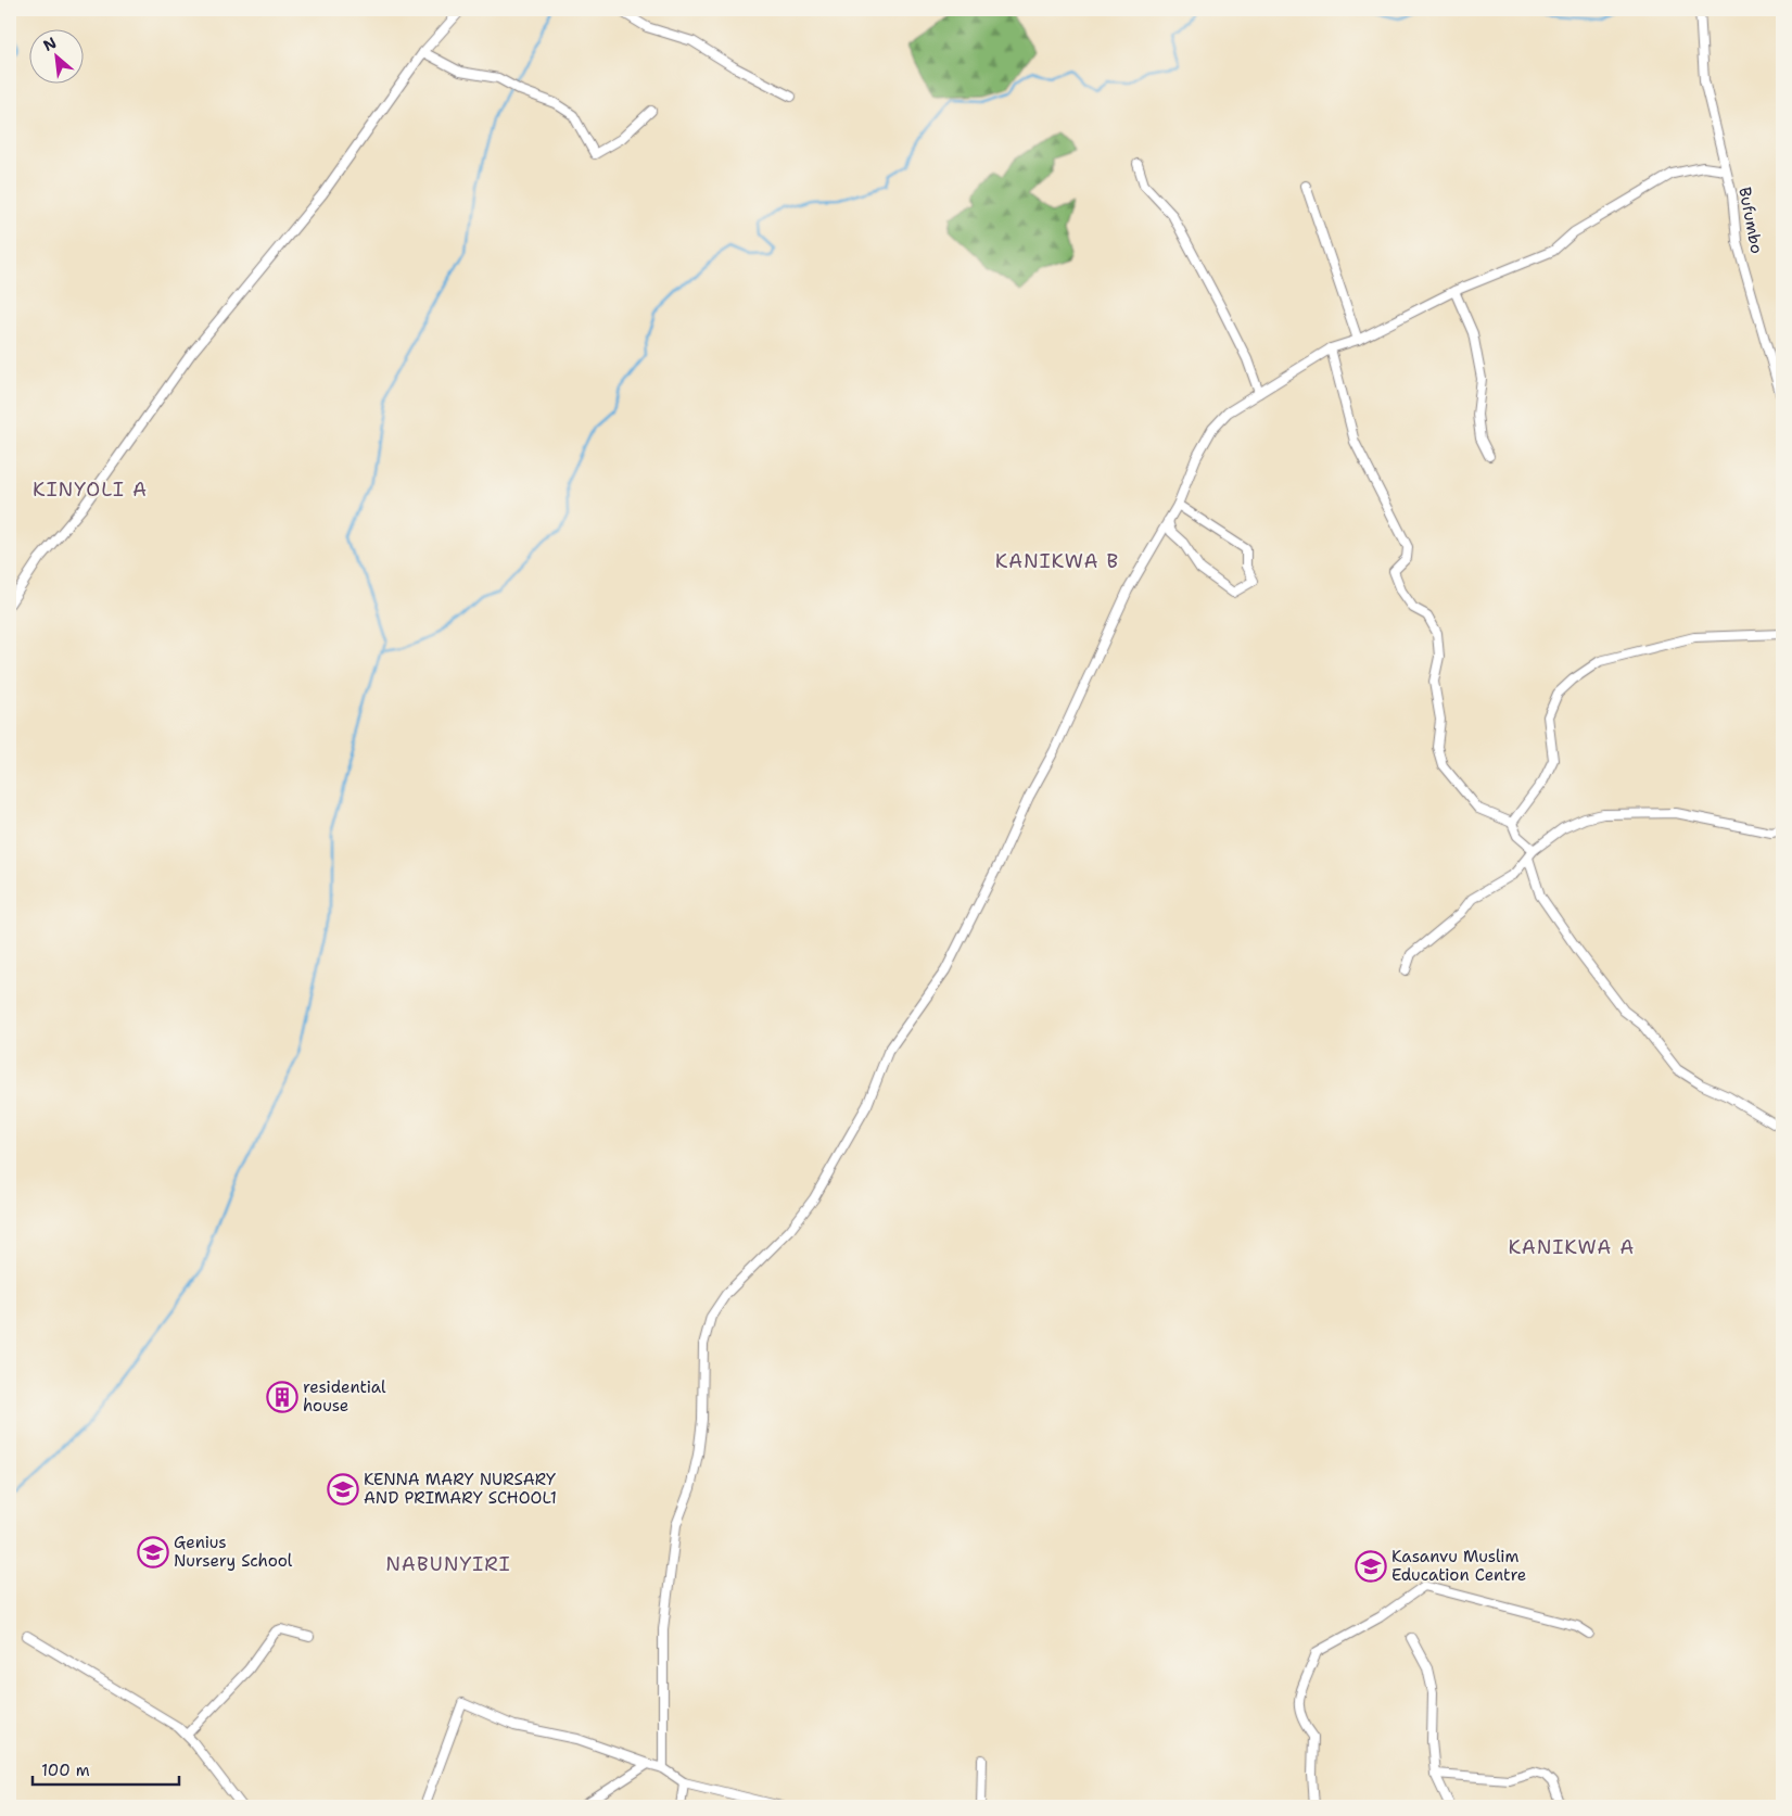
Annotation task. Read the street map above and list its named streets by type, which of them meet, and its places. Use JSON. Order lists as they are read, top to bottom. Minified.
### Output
{"streets":{"street":["Bufumbo"]},"districts":["KINYOLI A","KANIKWA B","KANIKWA A","NABUNYIRI"],"places":{"building":["residential house"],"school or university":["KENNA MARY NURSARY AND PRIMARY SCHOOL1","Genius Nursery School","Kasanvu Muslim Education Centre"]},"scale_bar":"100 m","north":"top left"}
